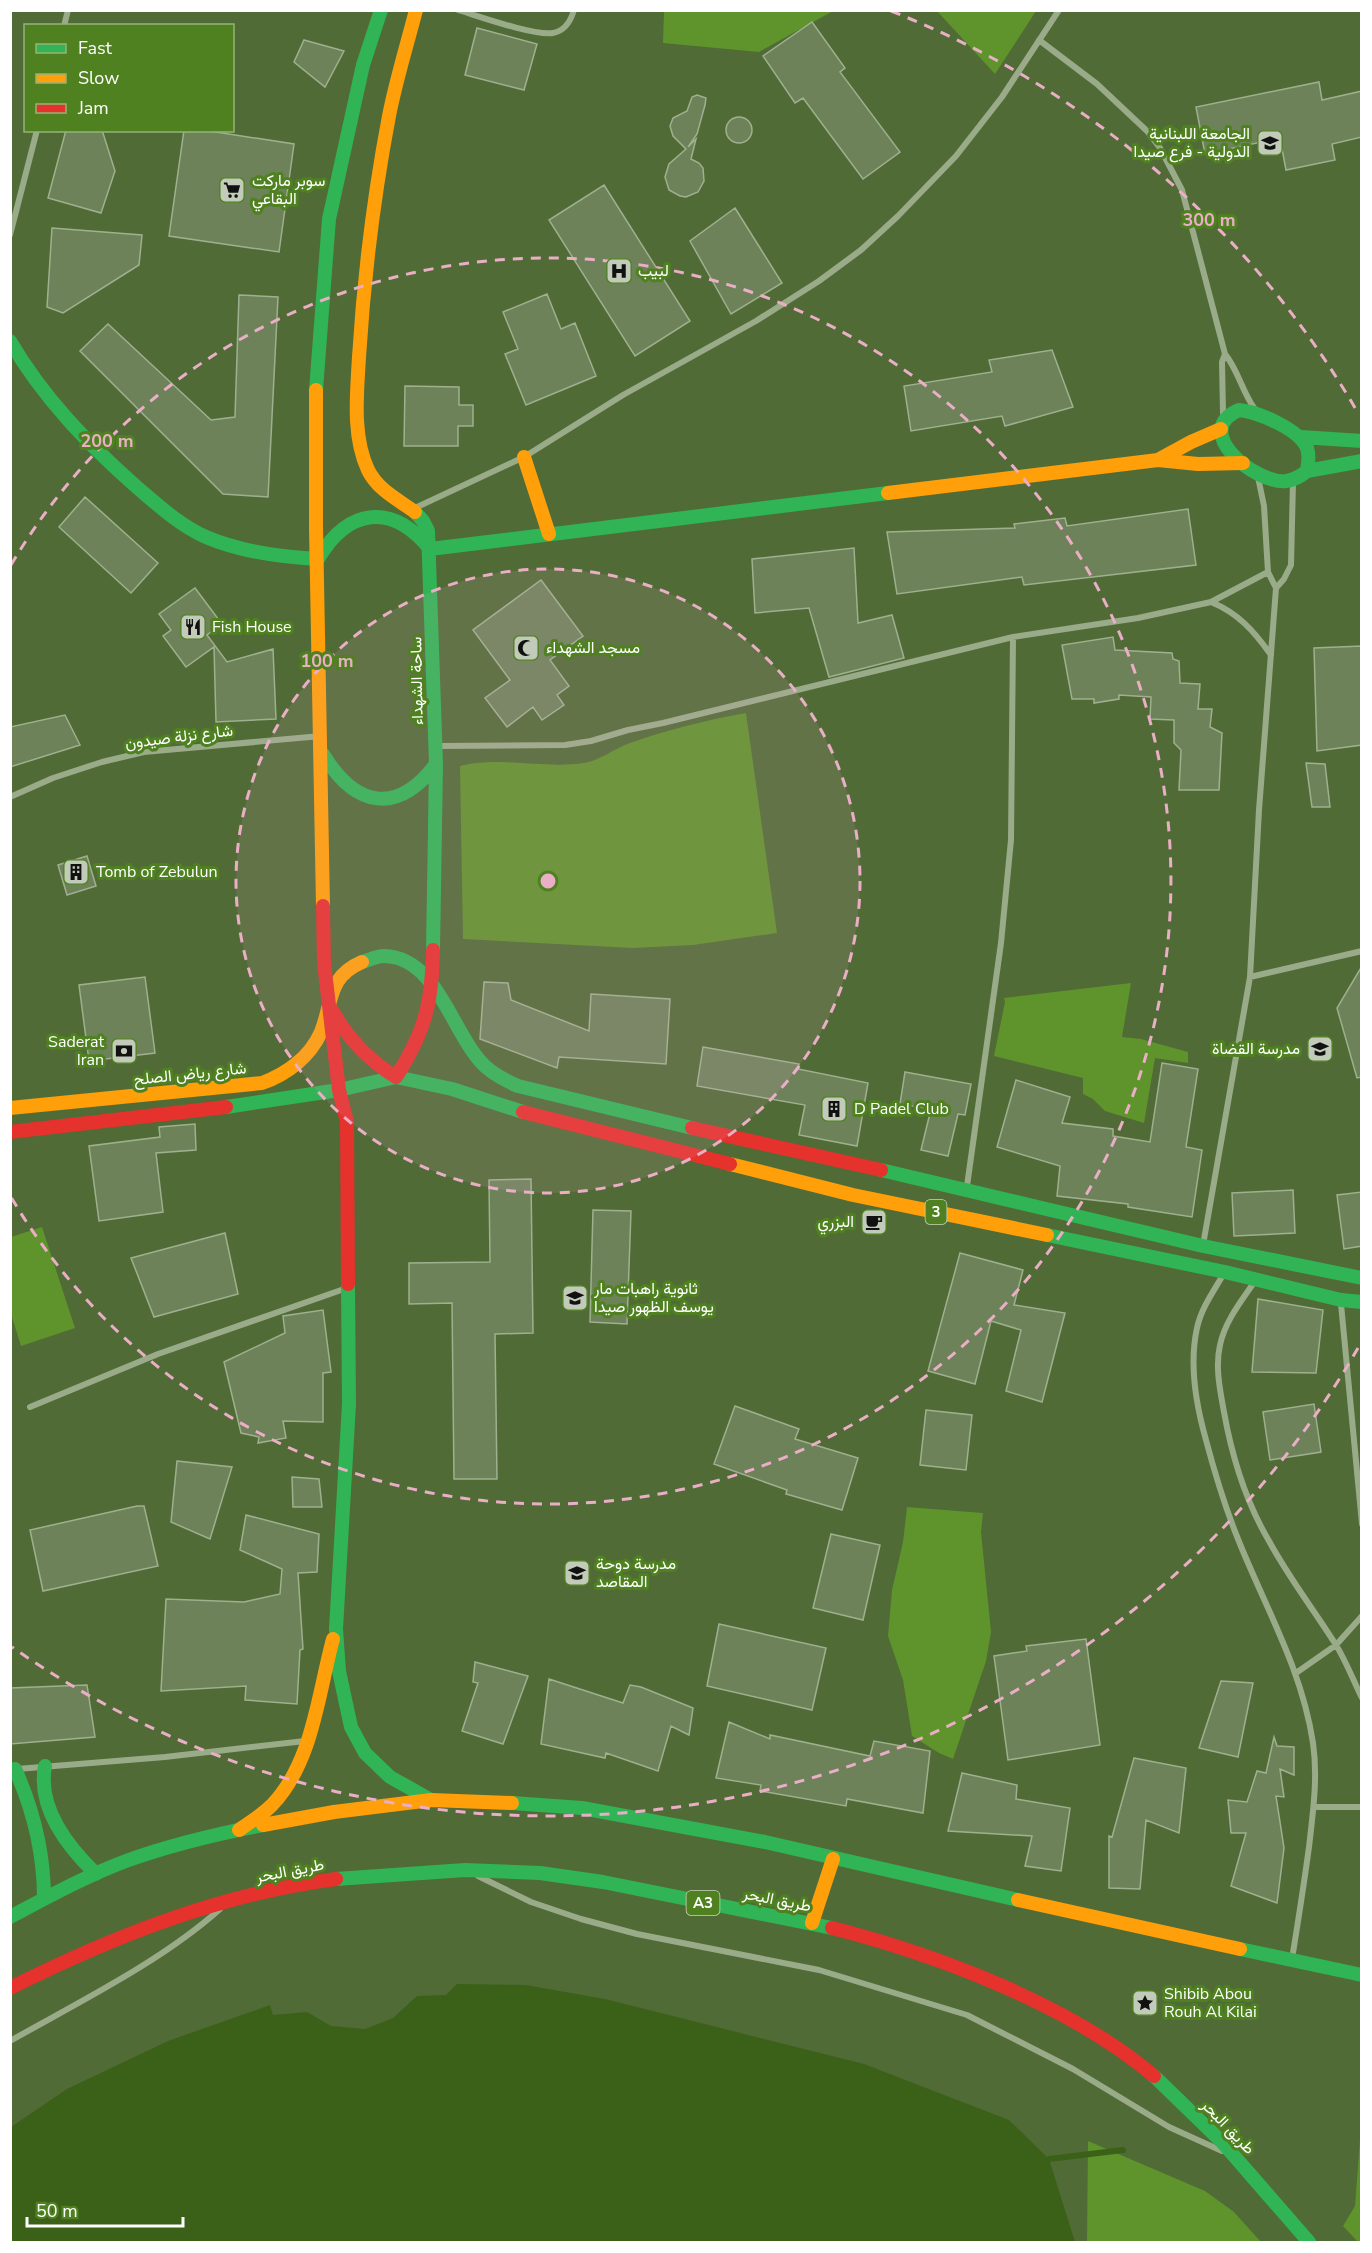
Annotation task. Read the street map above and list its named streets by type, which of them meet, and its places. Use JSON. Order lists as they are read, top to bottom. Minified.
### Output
{"streets":{"main road":["ساحة الشهداء","شارع رياض الصلح","3","طريق البحر","A3"],"street":["شارع نزلة صيدون"]},"crossings":[["ساحة الشهداء","شارع رياض الصلح"],["ساحة الشهداء","3"],["شارع رياض الصلح","3"]],"places":{"school or university":["الجامعة اللبنانية الدولية - فرع صيدا","مدرسة القضاة","ثانوية راهبات مار يوسف الظهور صيدا","مدرسة دوحة المقاصد"],"supermarket":["سوبر ماركت البقاعي"],"hospital":["لبيب"],"restaurant":["Fish House"],"mosque":["مسجد الشهداء"],"building":["Tomb of Zebulun","D Padel Club"],"bank":["Saderat Iran"],"cafe":["البزري"],"place":["Shibib Abou Rouh Al Kilai"]},"legend":["Fast","Slow","Jam"],"scale_bar":"50 m","rings":["300 m","200 m","100 m"]}
